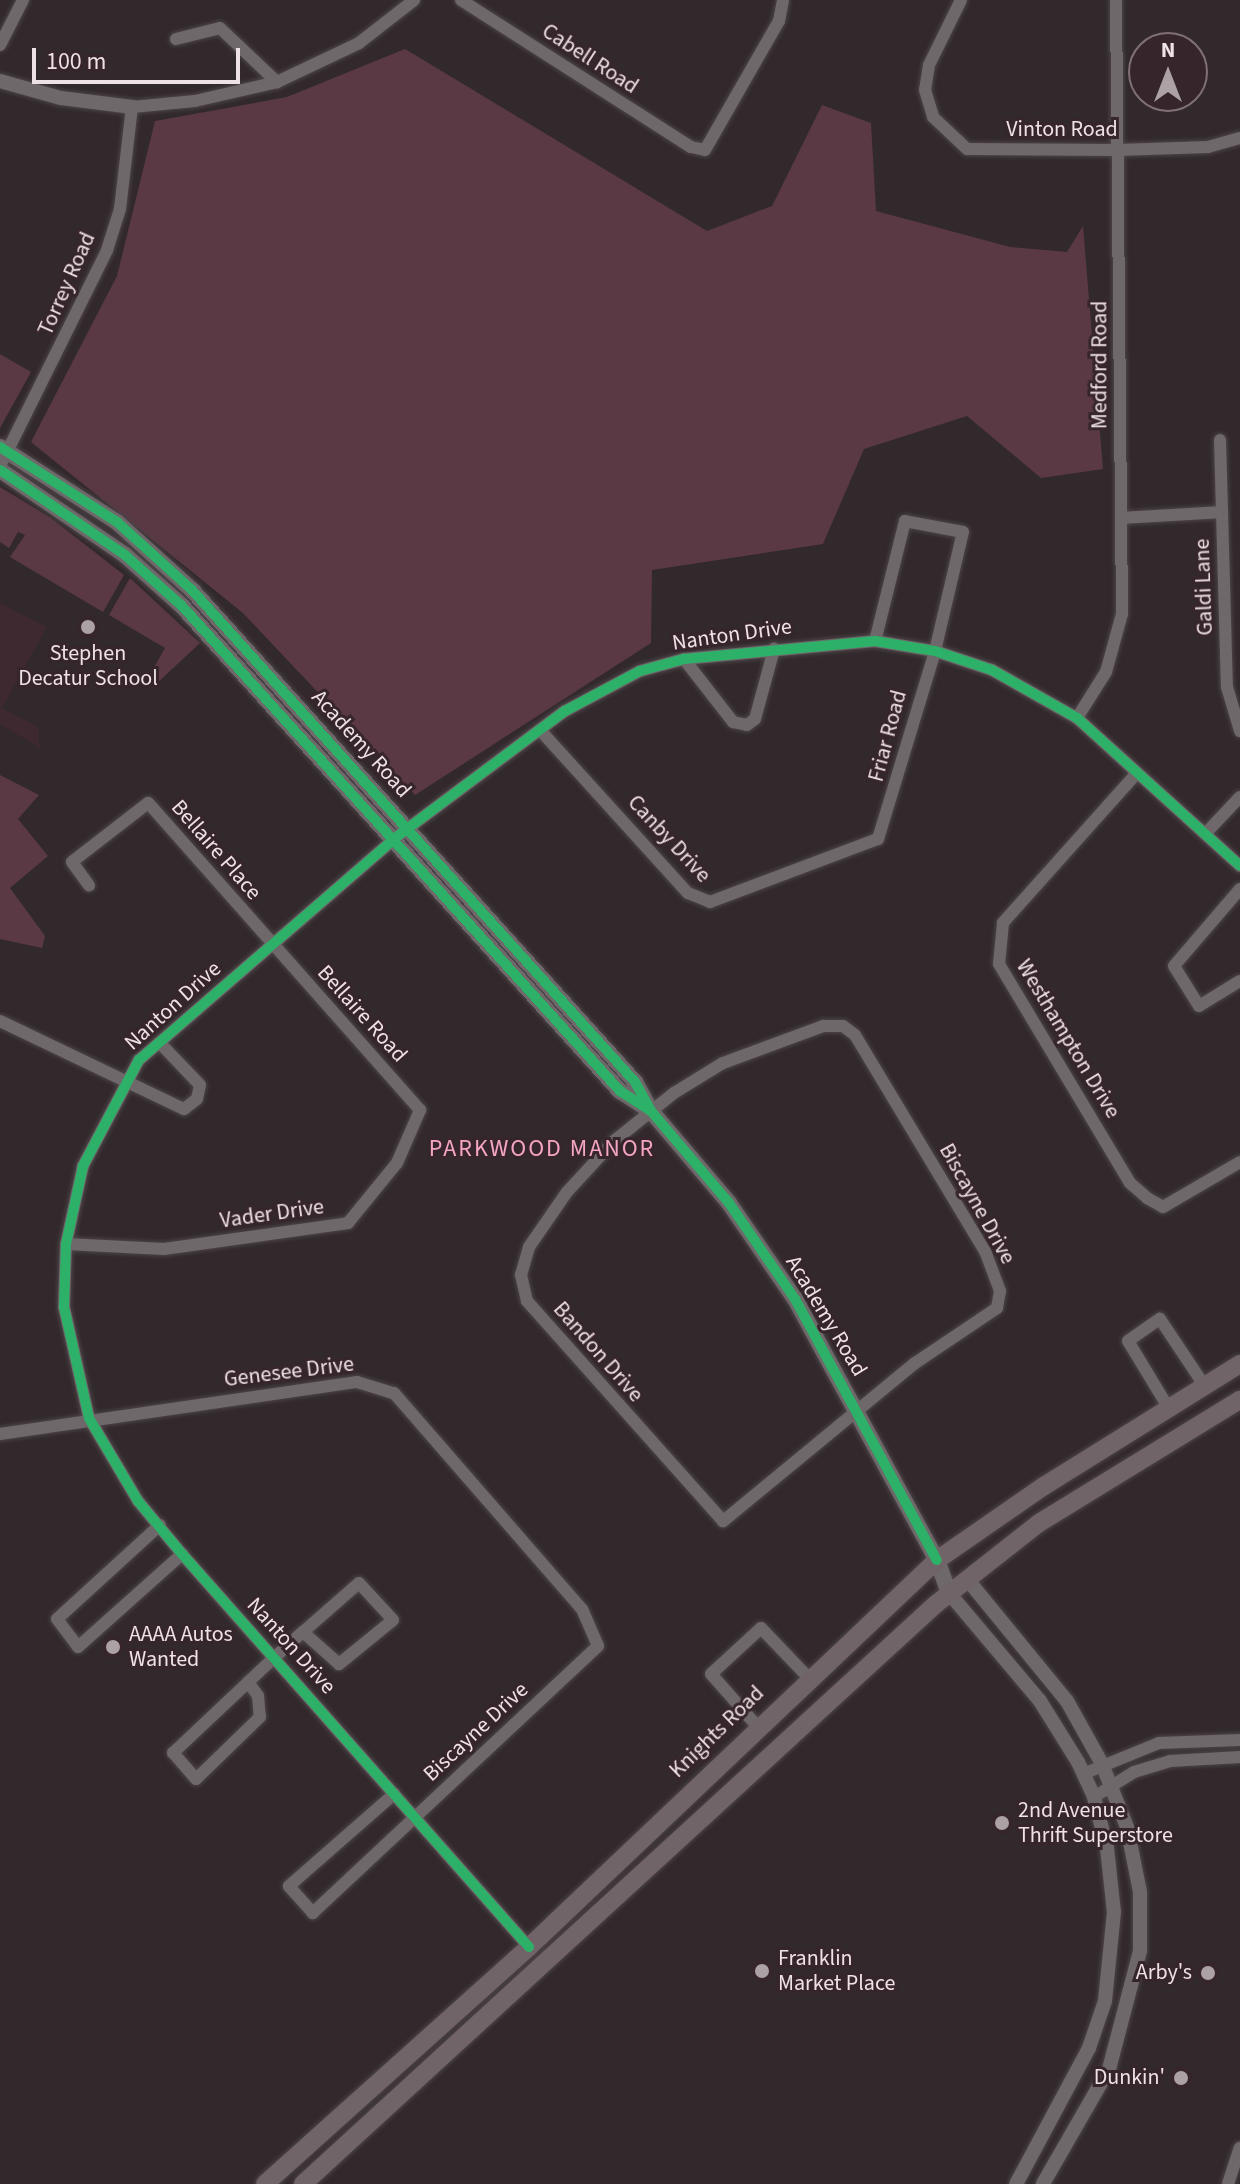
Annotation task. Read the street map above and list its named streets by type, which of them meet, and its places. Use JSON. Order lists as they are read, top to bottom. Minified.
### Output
{"streets":{"main road":["Academy Road","Knights Road"],"street":["Cabell Road","Vinton Road","Torrey Road","Medford Road","Galdi Lane","Nanton Drive","Friar Road","Canby Drive","Bellaire Place","Bellaire Road","Westhampton Drive","Biscayne Drive","Vader Drive","Bandon Drive","Genesee Drive"]},"crossings":[["Vinton Road","Medford Road"],["Torrey Road","Academy Road"],["Medford Road","Nanton Drive"],["Nanton Drive","Friar Road"],["Nanton Drive","Academy Road"],["Nanton Drive","Canby Drive"],["Nanton Drive","Bellaire Place"],["Nanton Drive","Bellaire Road"],["Nanton Drive","Westhampton Drive"],["Nanton Drive","Biscayne Drive"],["Nanton Drive","Vader Drive"],["Nanton Drive","Genesee Drive"],["Nanton Drive","Knights Road"],["Friar Road","Canby Drive"],["Academy Road","Biscayne Drive"],["Academy Road","Bandon Drive"],["Academy Road","Knights Road"],["Bellaire Place","Bellaire Road"],["Bellaire Road","Vader Drive"],["Biscayne Drive","Bandon Drive"],["Biscayne Drive","Genesee Drive"]],"districts":["PARKWOOD MANOR"],"places":["Stephen Decatur School","AAAA Autos Wanted","2nd Avenue Thrift Superstore","Franklin Market Place","Arby's","Dunkin'"],"scale_bar":"100 m","north":"top"}
